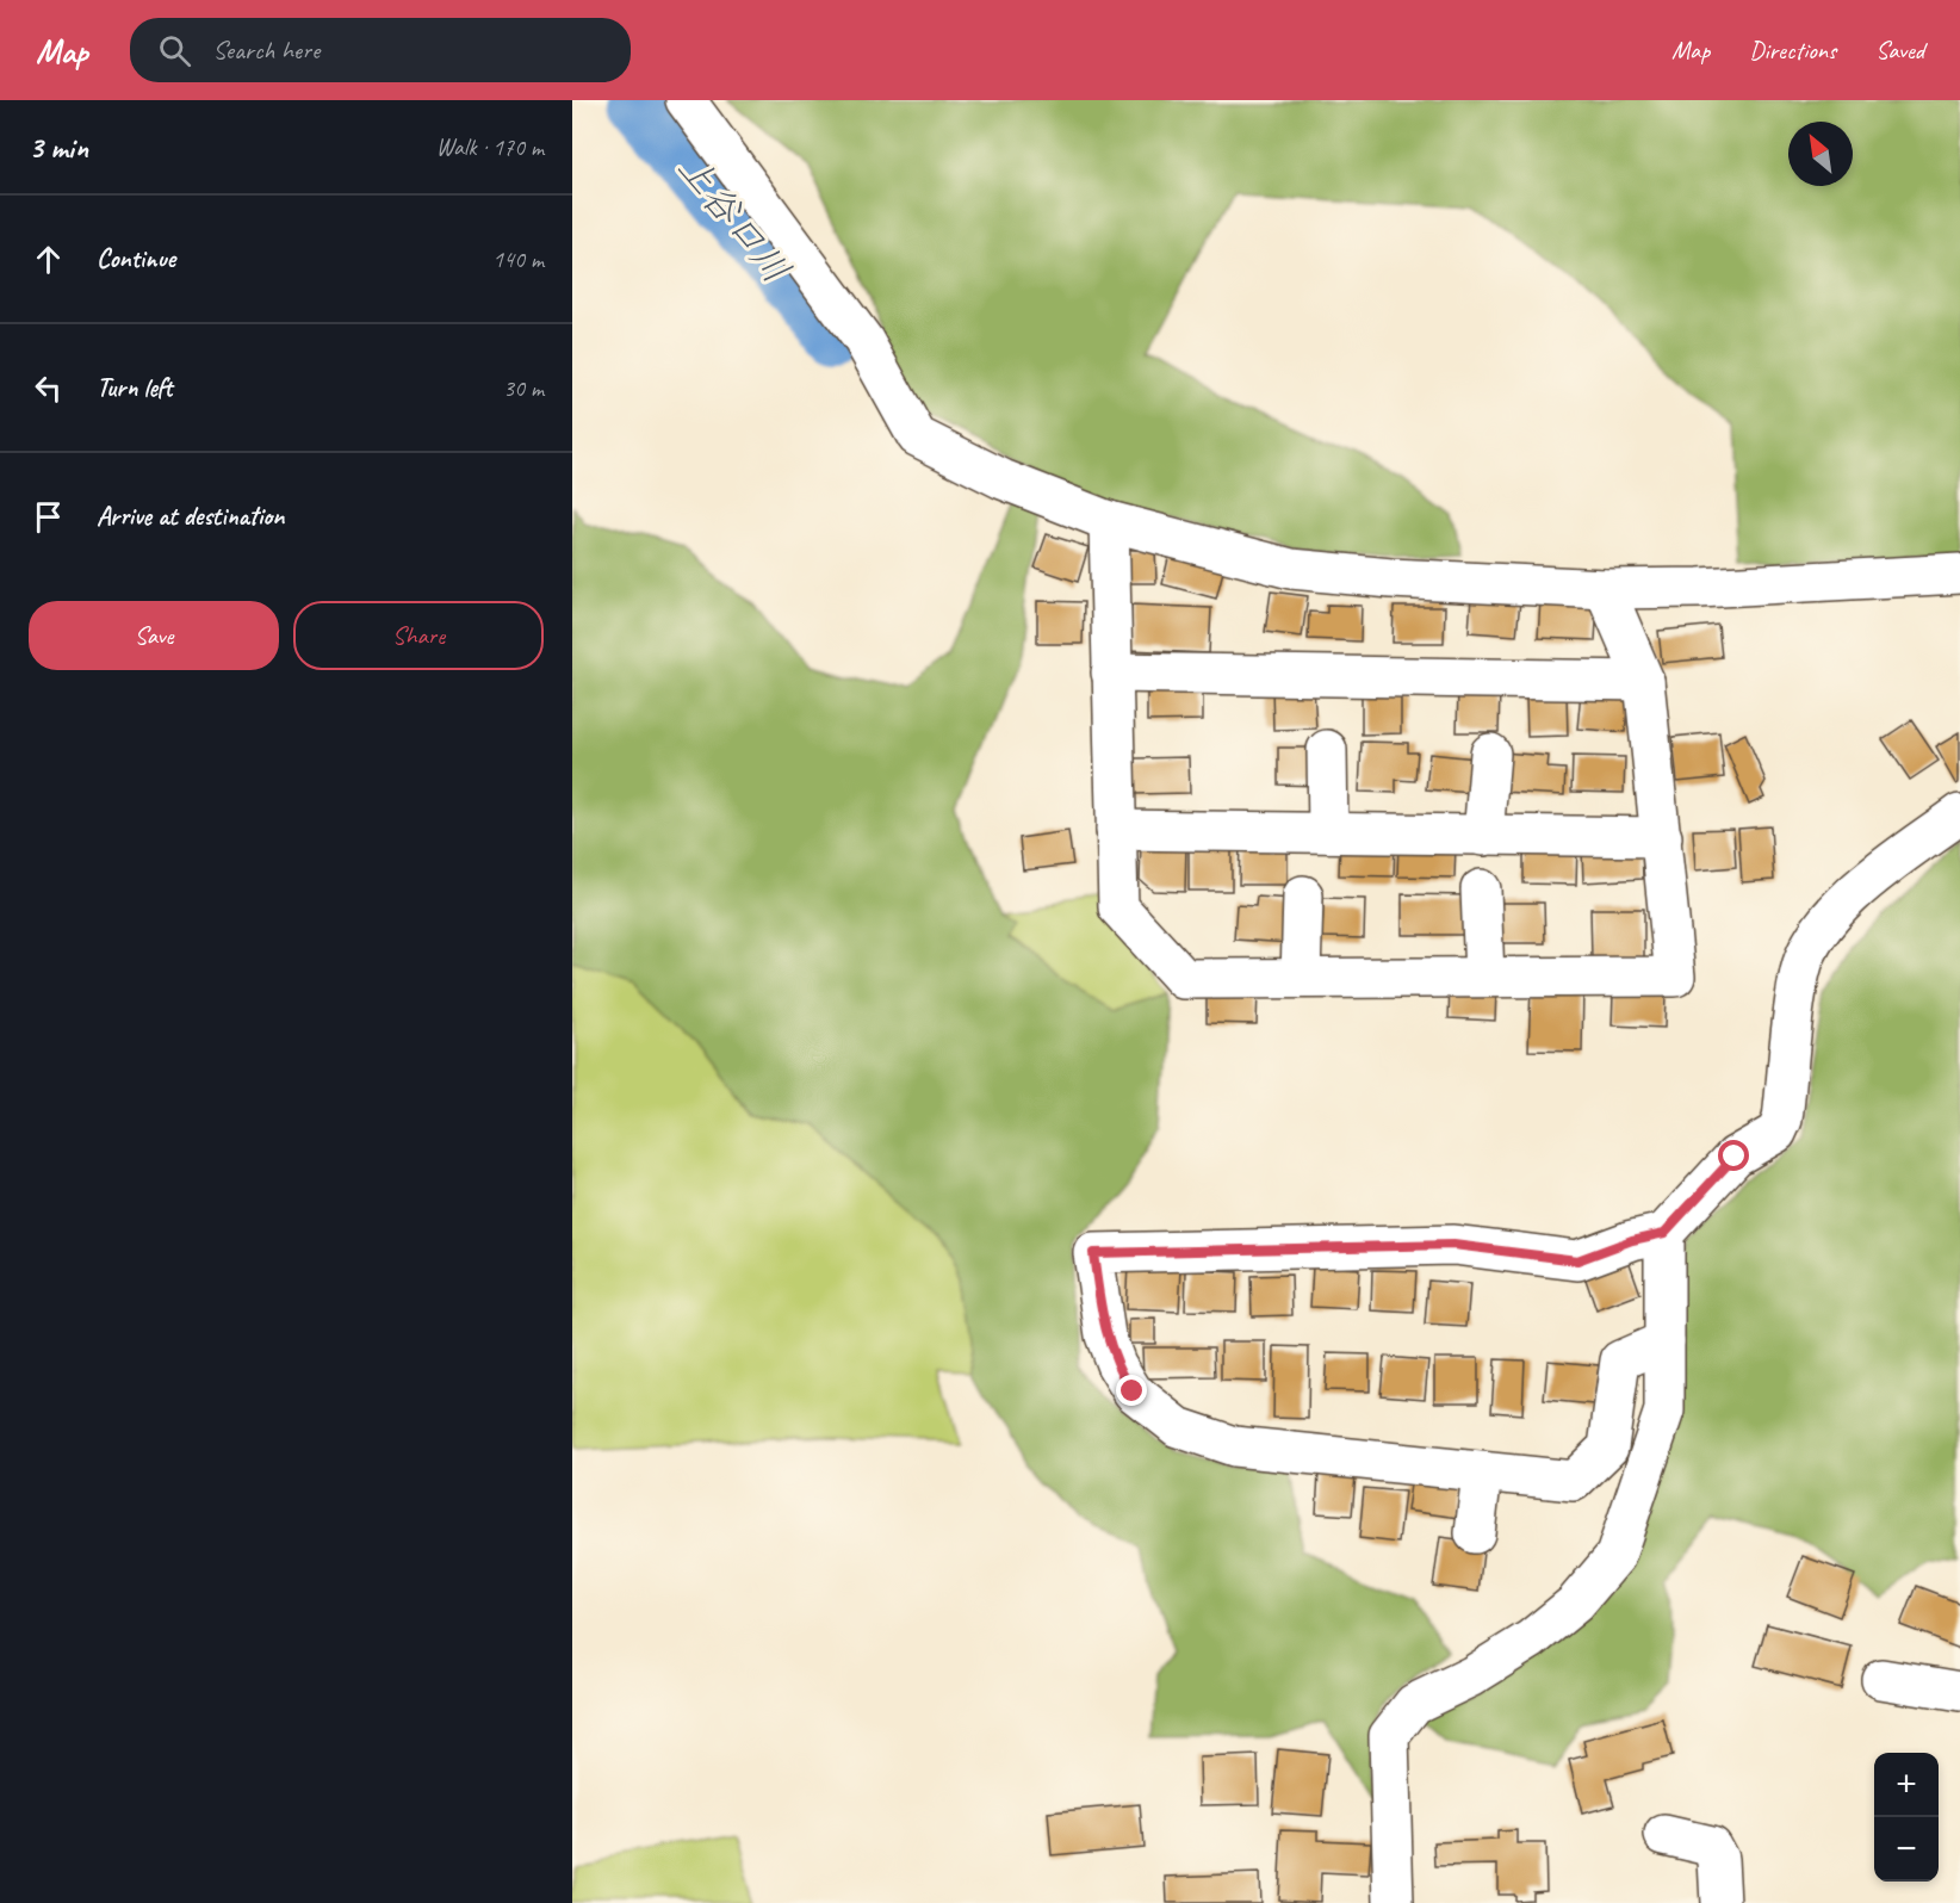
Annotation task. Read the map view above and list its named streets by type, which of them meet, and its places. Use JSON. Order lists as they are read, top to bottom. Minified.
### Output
{"water":["上谷口川"],"north":"top left","page":{"header":"Map","search":"Search here","nav":["Map","Directions","Saved"],"heading":["3 min","Walk · 170 m"],"list":[["Continue","140 m"],["Turn left","30 m"],"Arrive at destination"],"buttons":["Save","Share"],"map_buttons":["+","−"]}}
